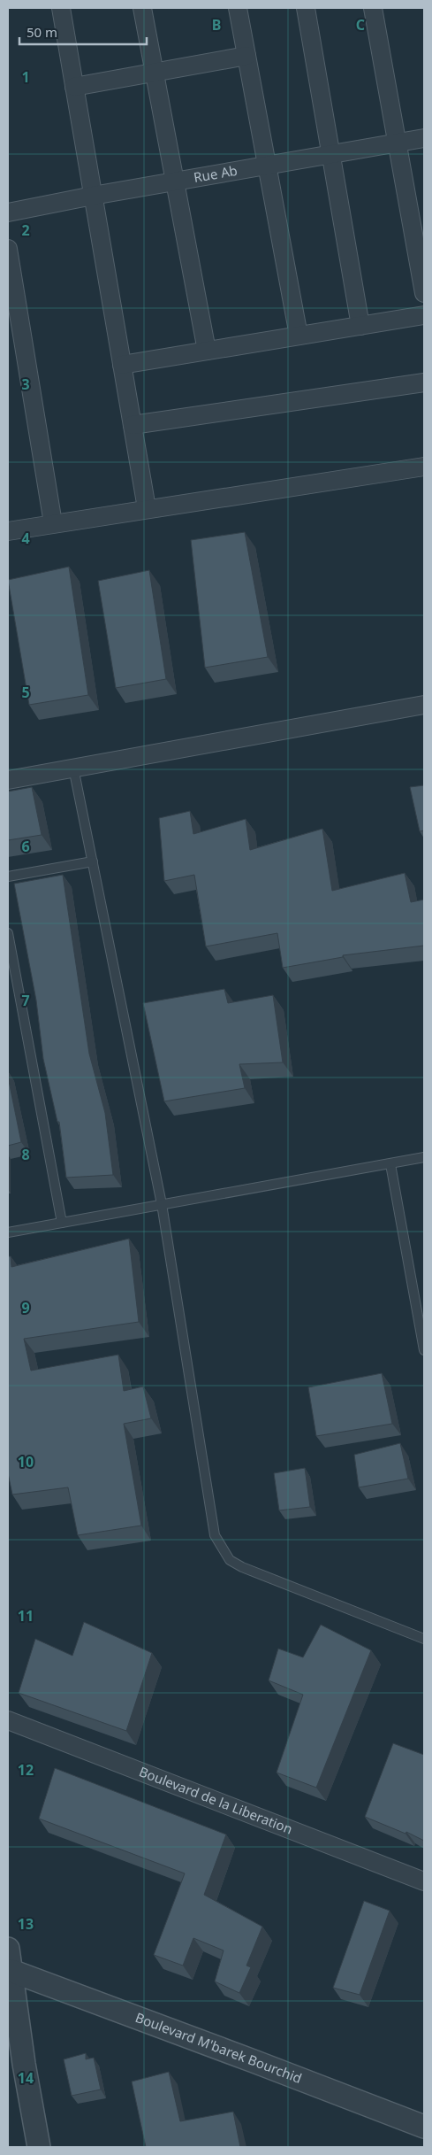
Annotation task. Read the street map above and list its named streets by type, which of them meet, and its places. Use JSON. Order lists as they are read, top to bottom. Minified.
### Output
{"streets":{"street":["Rue Ab","Boulevard de la Liberation","Boulevard M'barek Bourchid"]},"scale_bar":"50 m","grid":{"columns":["B","C"],"rows":["1","2","3","4","5","6","7","8","9","10","11","12","13","14"]}}
